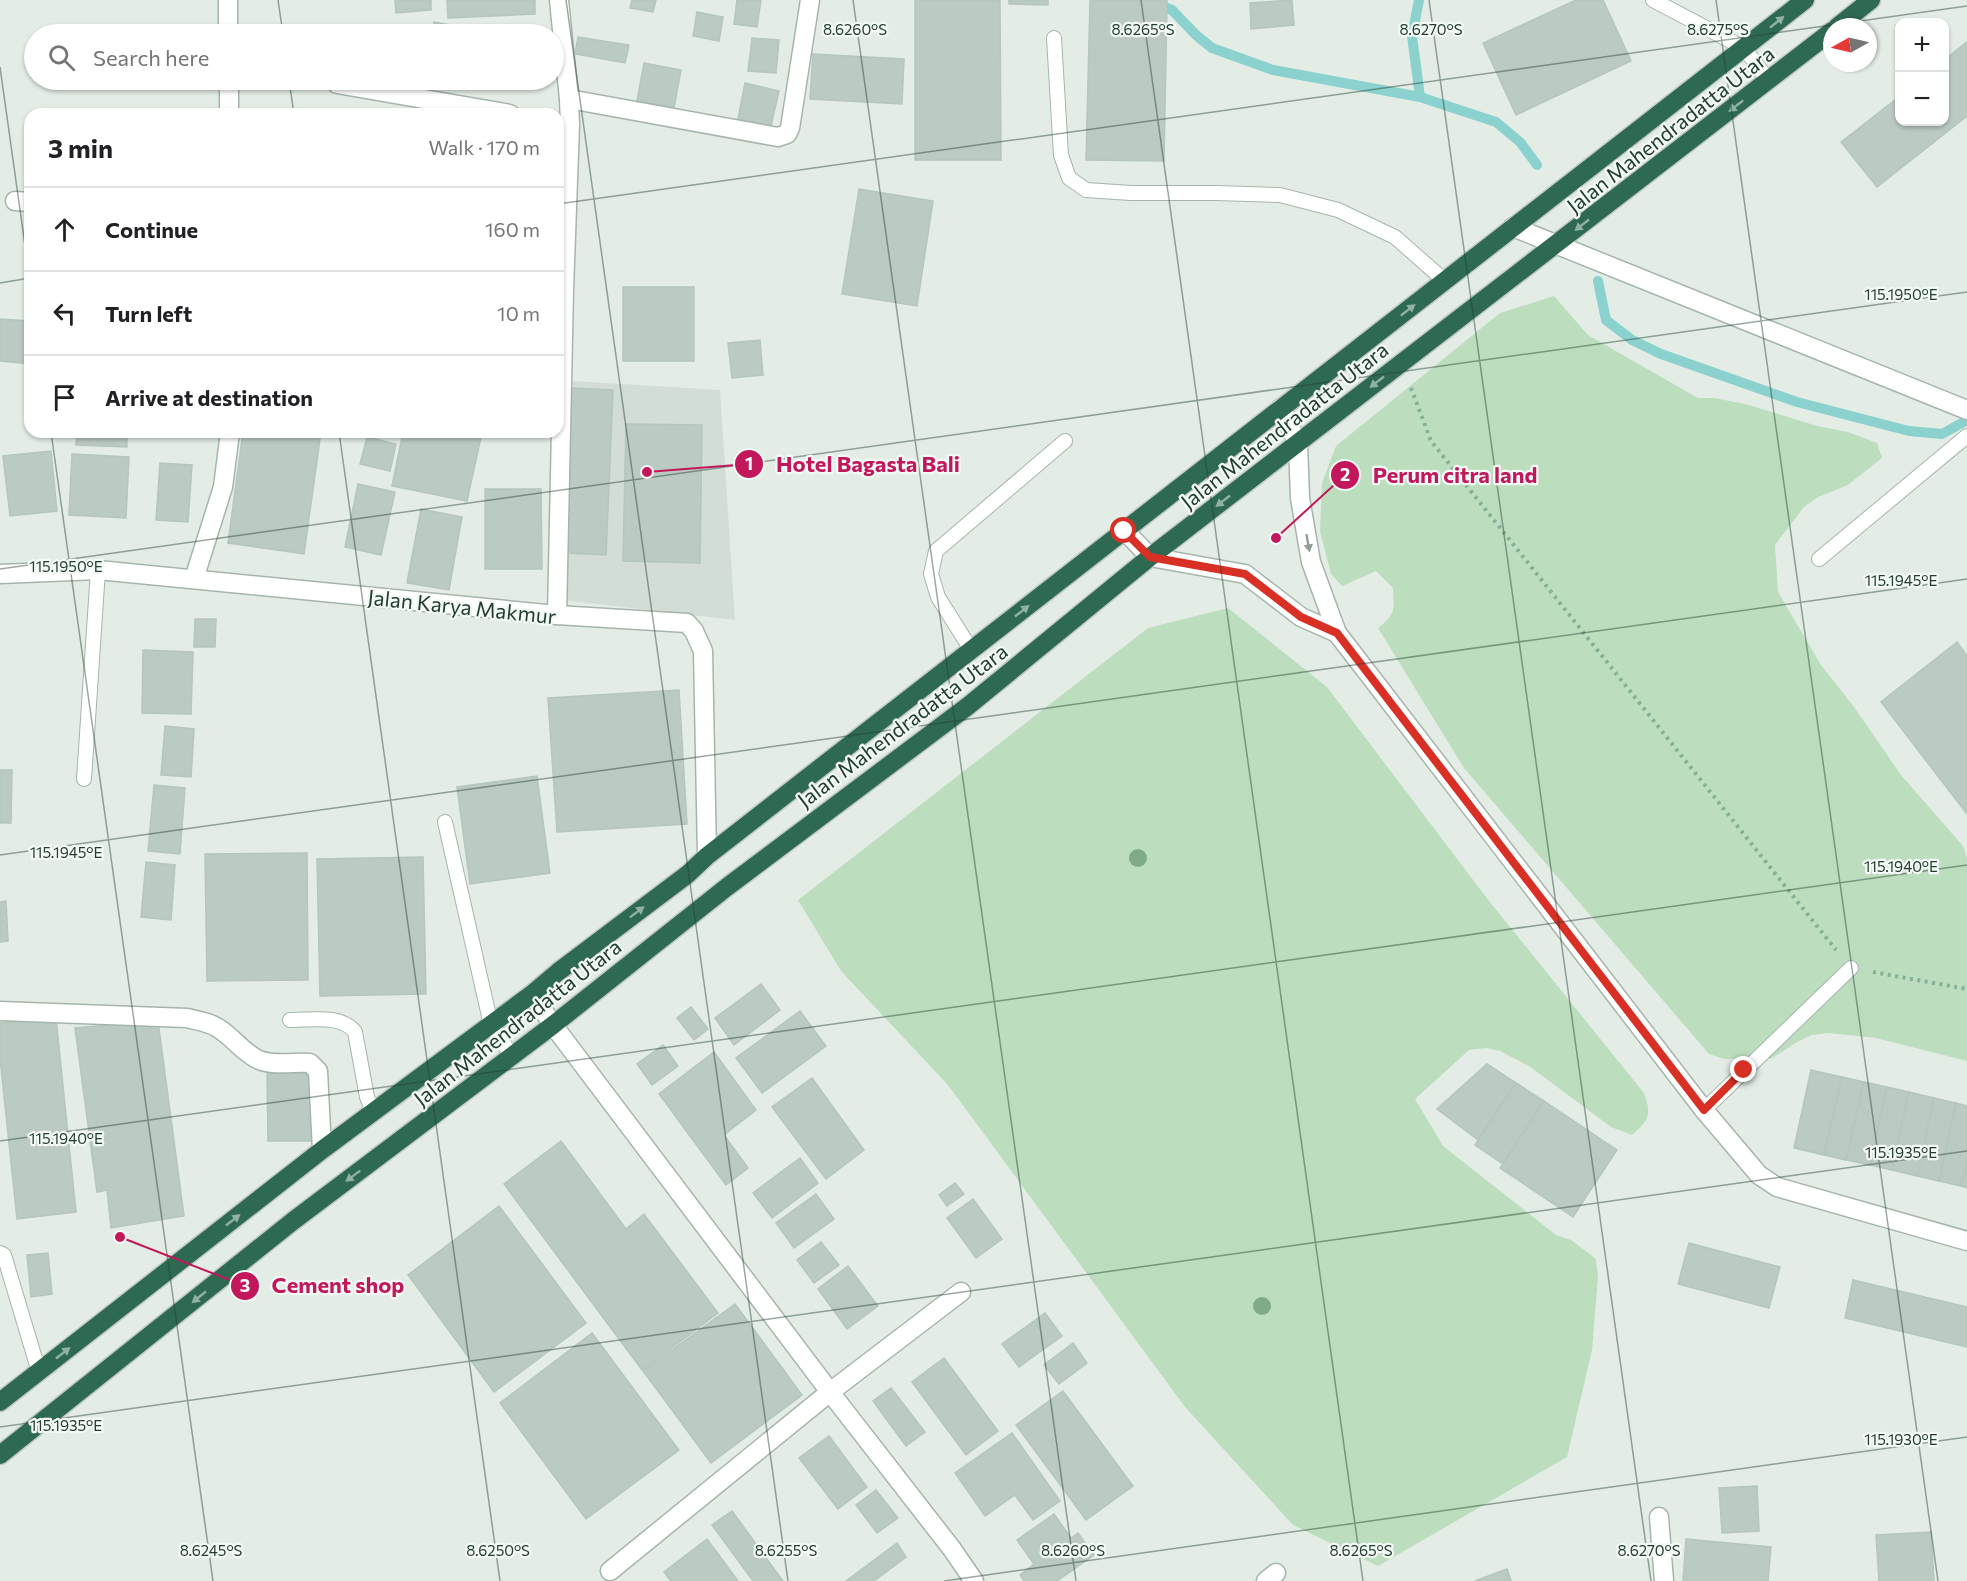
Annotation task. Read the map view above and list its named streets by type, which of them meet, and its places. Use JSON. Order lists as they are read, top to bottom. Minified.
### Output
{"streets":{"highway":["Jalan Mahendradatta Utara"],"street":["Jalan Karya Makmur"]},"crossings":[["Jalan Mahendradatta Utara","Jalan Karya Makmur"]],"places":["Hotel Bagasta Bali","Perum citra land","Cement shop"],"north":"left","page":{"map_buttons":["+","−"],"search":"Search here","heading":["3 min","Walk · 170 m"],"list":[["Continue","160 m"],["Turn left","10 m"],"Arrive at destination"]},"coordinates":["8.6260°S","8.6265°S","8.6270°S","8.6275°S","115.1950°E","115.1945°E","115.1940°E","115.1935°E","115.1930°E","8.6245°S","8.6250°S","8.6255°S"]}
